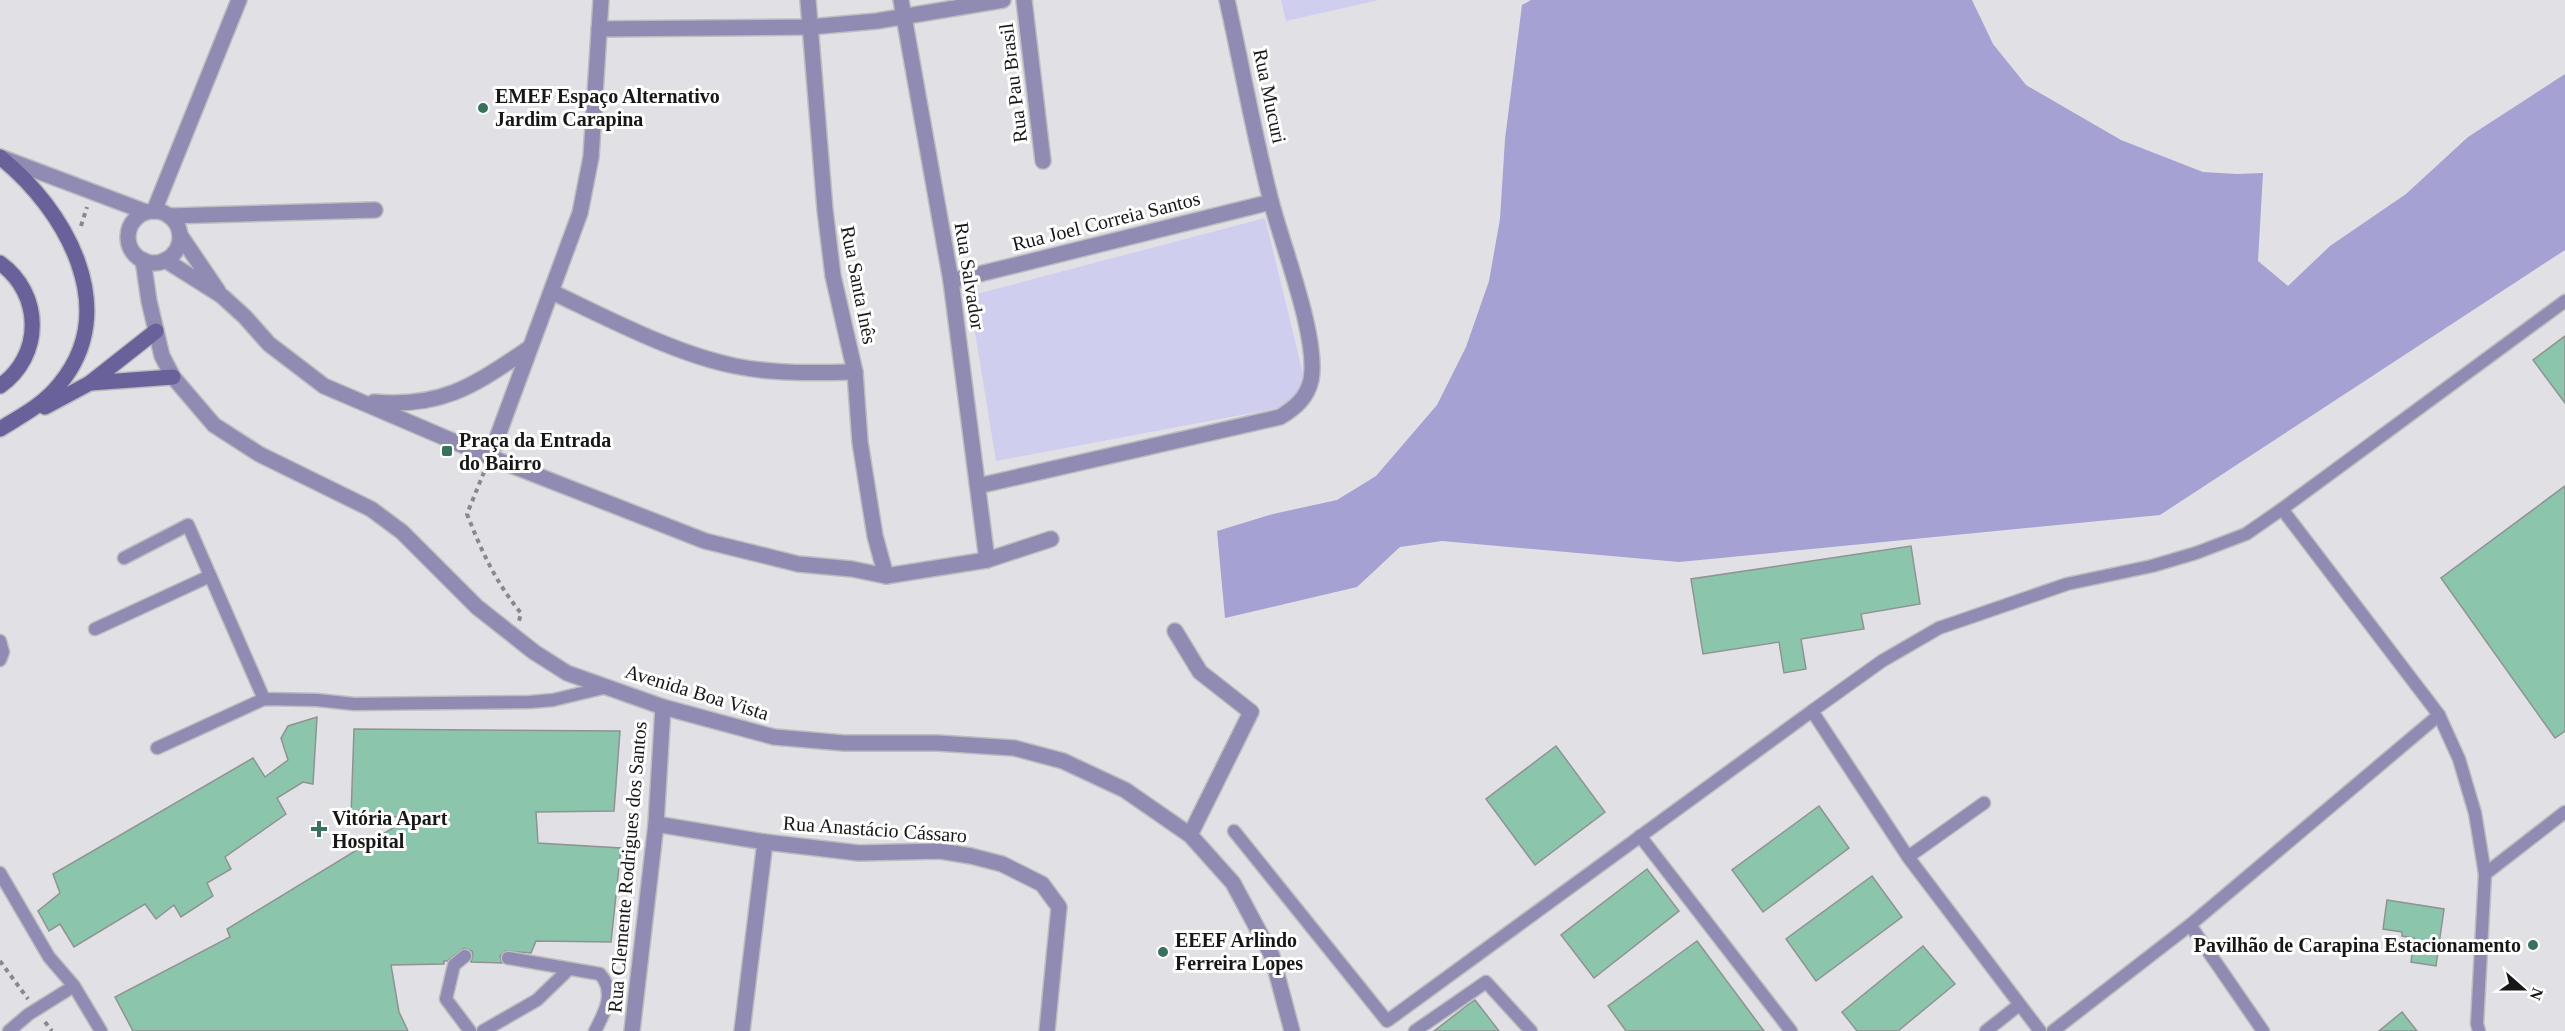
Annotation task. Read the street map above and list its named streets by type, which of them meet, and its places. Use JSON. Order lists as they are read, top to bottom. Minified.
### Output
{"streets":{"street":["Rua Pau Brasil","Rua Mucuri","Rua Joel Correia Santos","Rua Salvador","Rua Santa Inês","Avenida Boa Vista","Rua Anastácio Cássaro","Rua Clemente Rodrigues dos Santos"]},"crossings":[["Rua Mucuri","Rua Joel Correia Santos"],["Rua Mucuri","Rua Salvador"],["Rua Joel Correia Santos","Rua Salvador"],["Avenida Boa Vista","Rua Clemente Rodrigues dos Santos"],["Rua Anastácio Cássaro","Rua Clemente Rodrigues dos Santos"]],"places":{"other":["EMEF Espaço Alternativo Jardim Carapina","Pavilhão de Carapina Estacionamento","EEEF Arlindo Ferreira Lopes"],"transit":["Praça da Entrada do Bairro"],"health":["Vitória Apart Hospital"]},"north":"right"}
